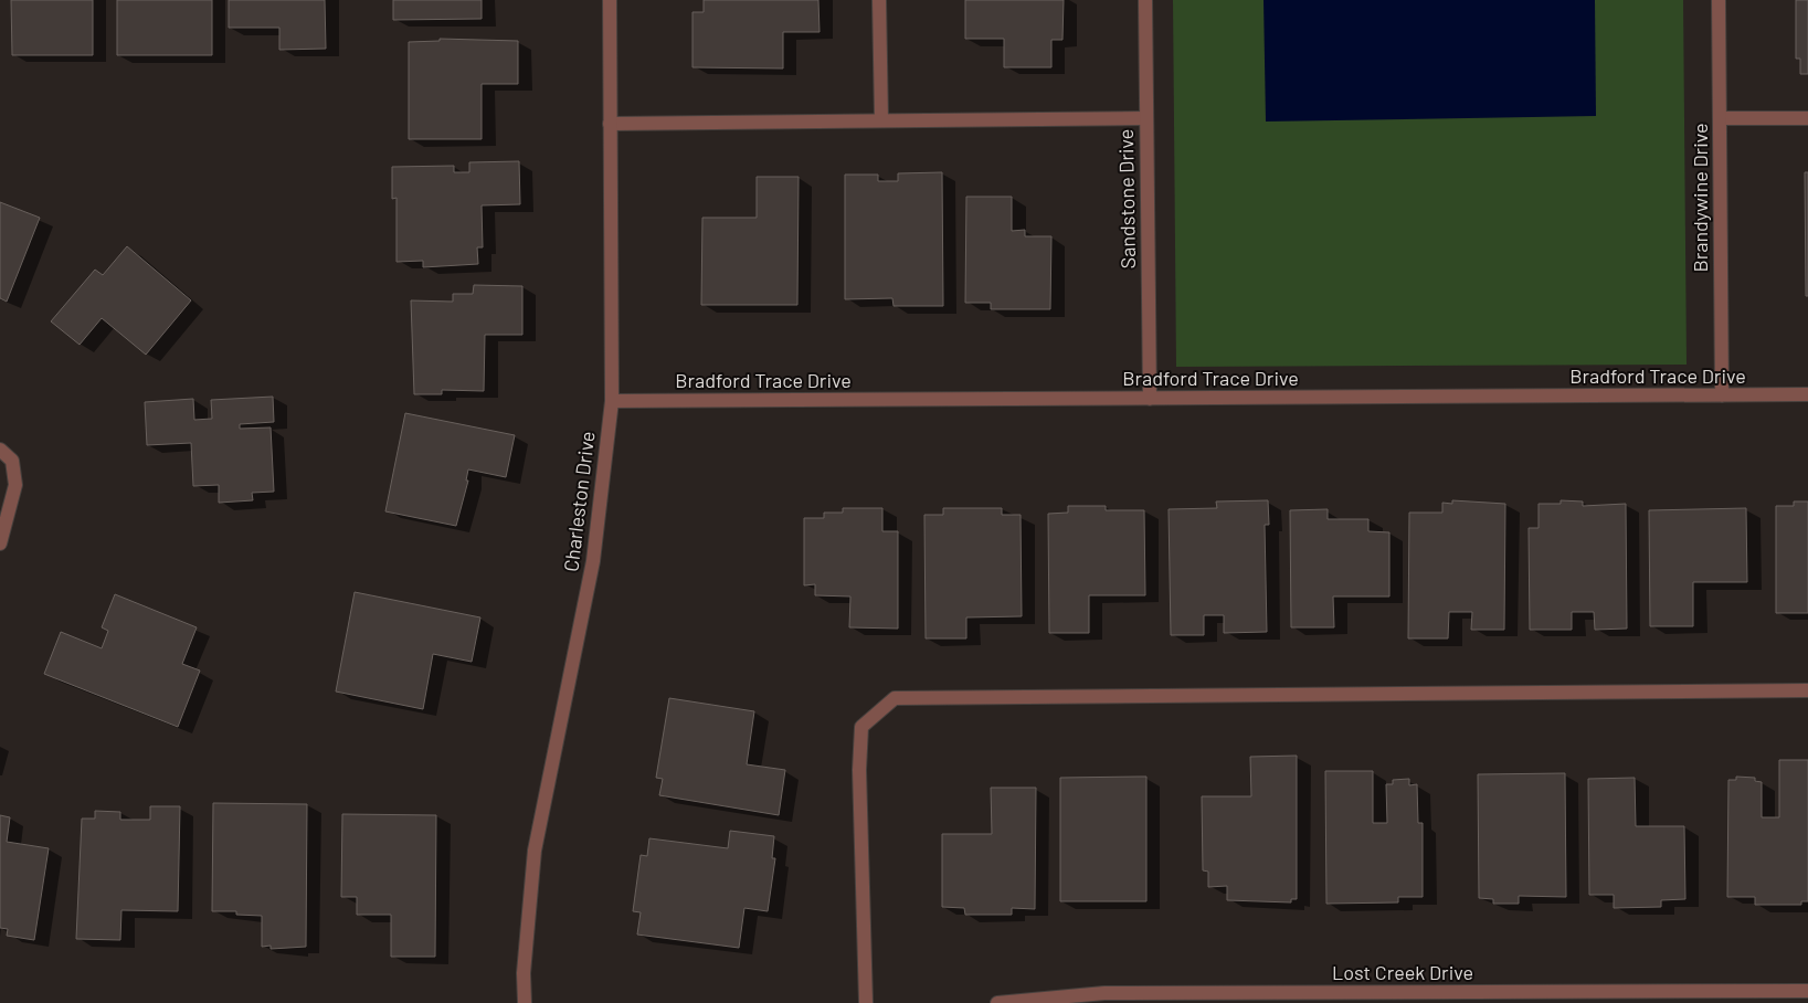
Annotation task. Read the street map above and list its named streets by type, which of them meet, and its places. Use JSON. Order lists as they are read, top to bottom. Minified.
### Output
{"streets":{"street":["Brandywine Drive","Sandstone Drive","Bradford Trace Drive","Charleston Drive","Lost Creek Drive"]},"crossings":[["Brandywine Drive","Bradford Trace Drive"],["Sandstone Drive","Bradford Trace Drive"],["Bradford Trace Drive","Charleston Drive"]]}
